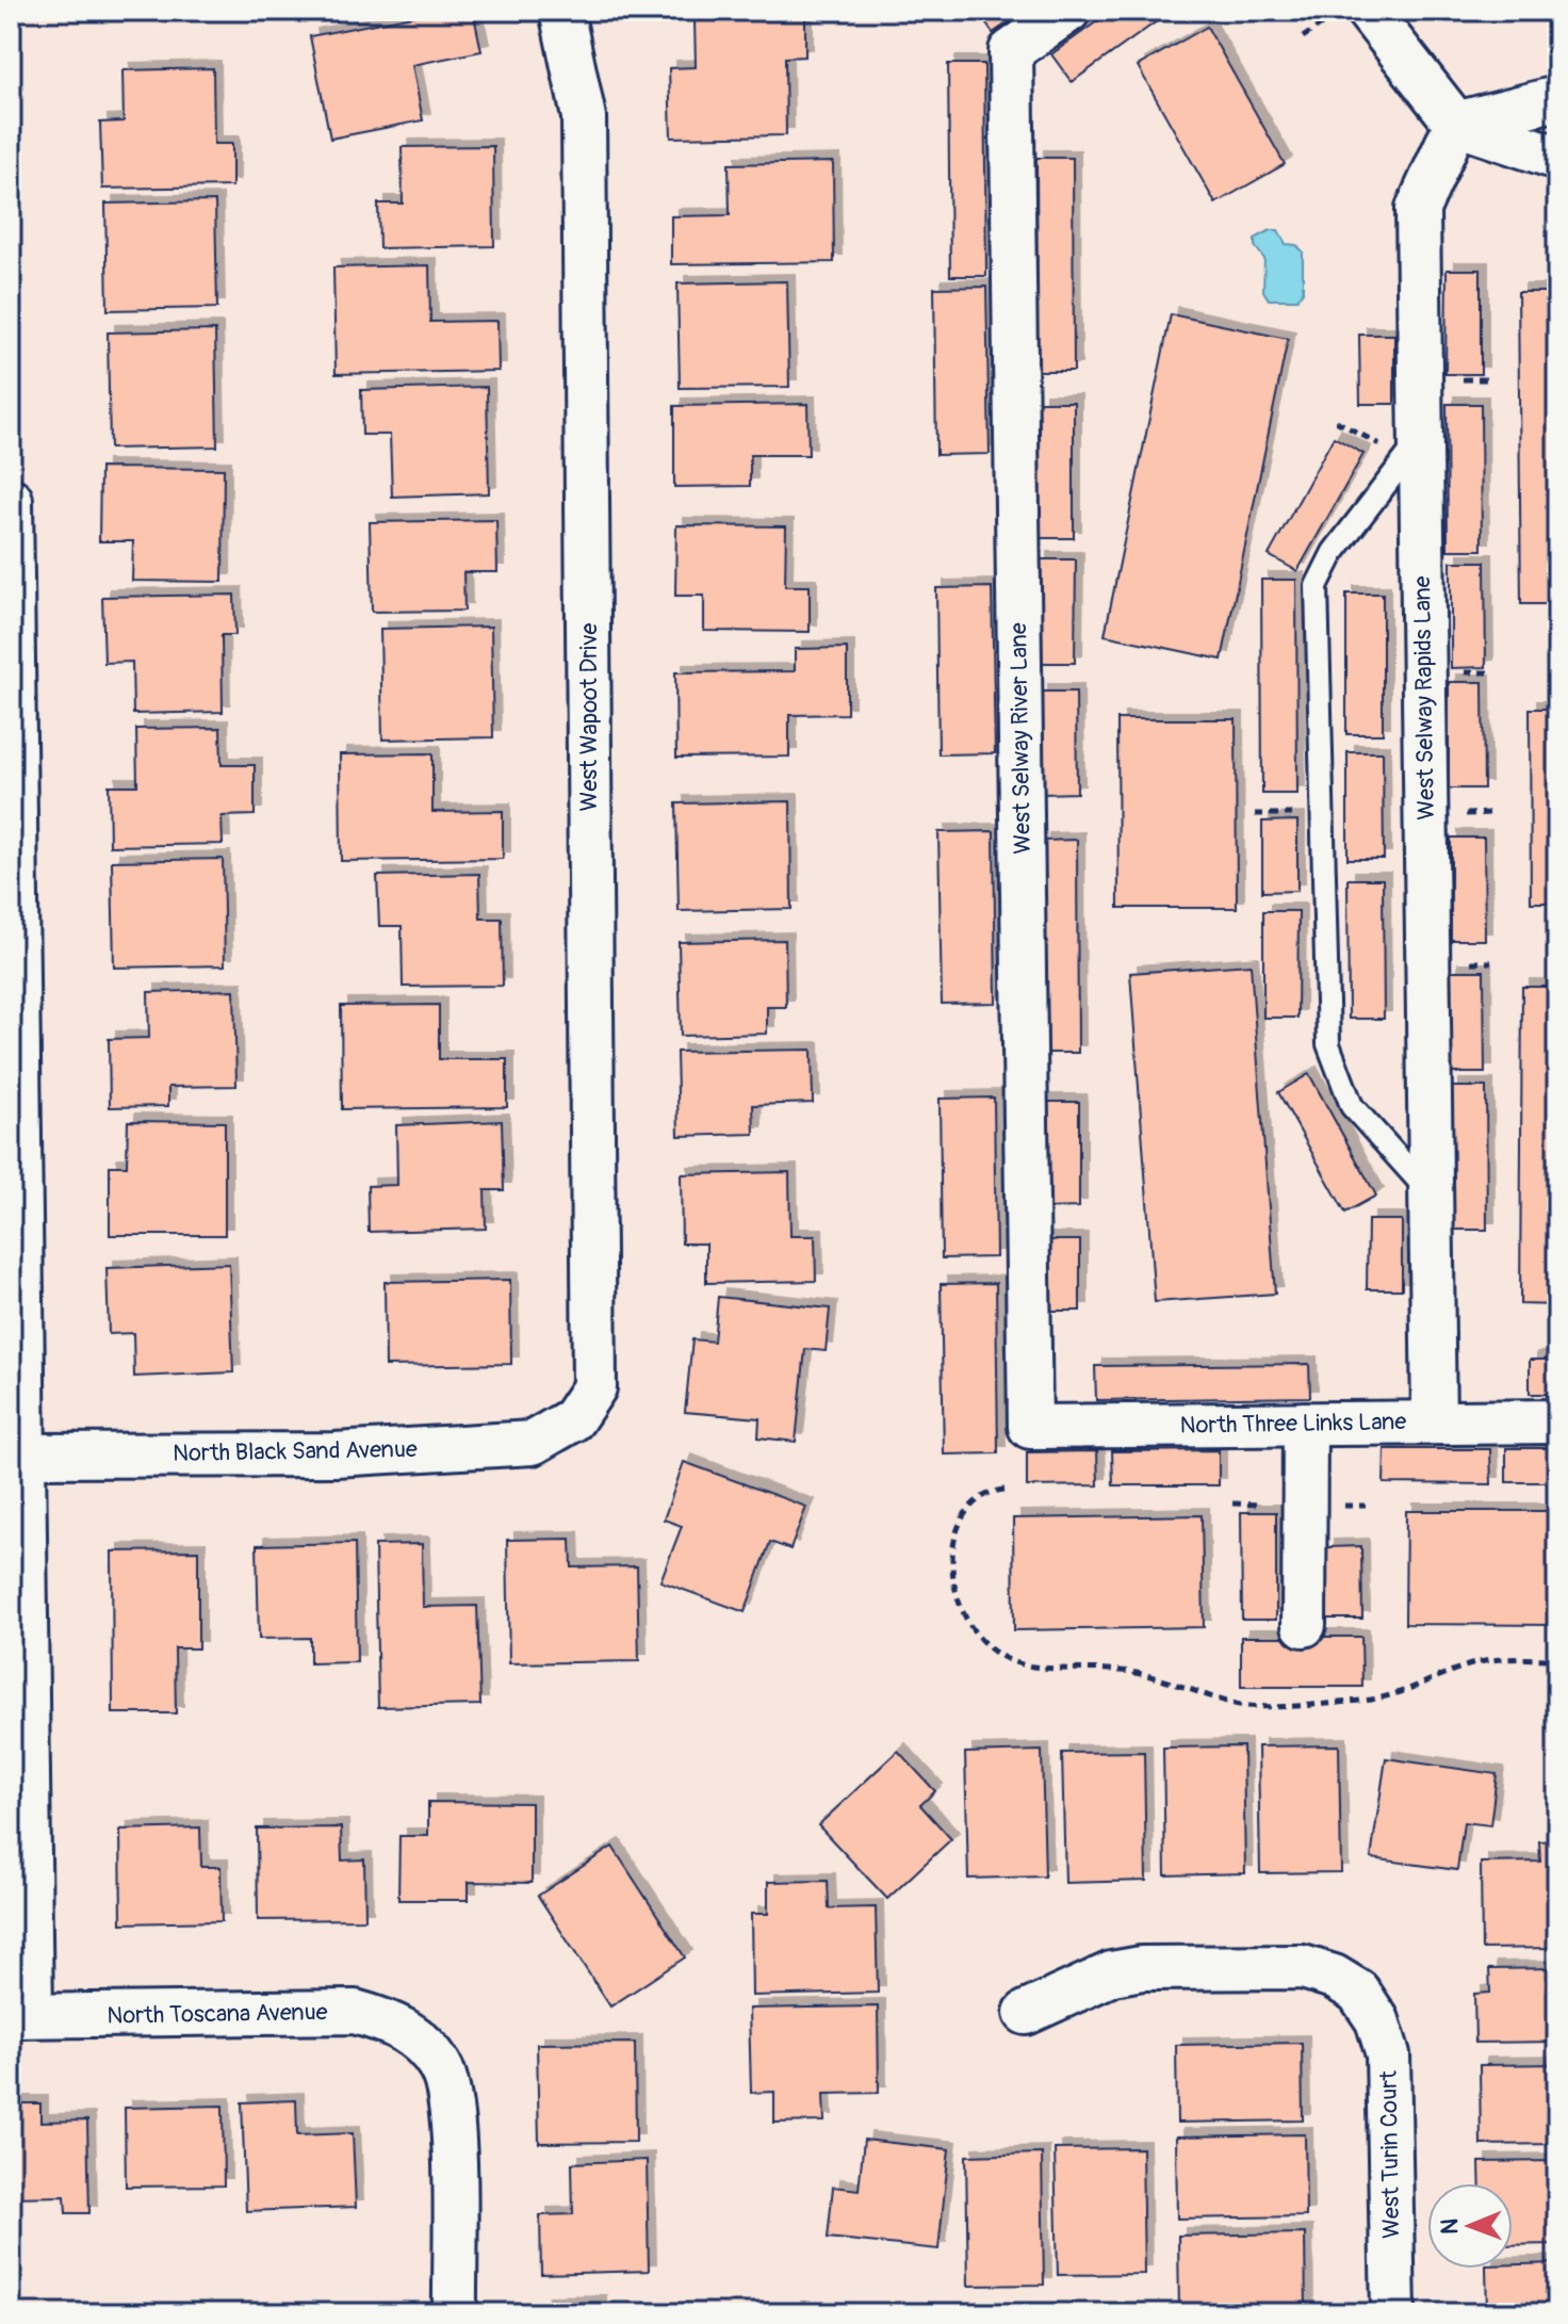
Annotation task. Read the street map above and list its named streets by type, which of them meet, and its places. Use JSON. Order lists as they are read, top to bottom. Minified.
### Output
{"streets":{"street":["West Selway Rapids Lane","West Wapoot Drive","West Selway River Lane","North Three Links Lane","North Black Sand Avenue","North Toscana Avenue","West Turin Court"]},"crossings":[["West Selway Rapids Lane","North Three Links Lane"],["West Wapoot Drive","North Black Sand Avenue"],["West Selway River Lane","North Three Links Lane"]],"north":"left"}
